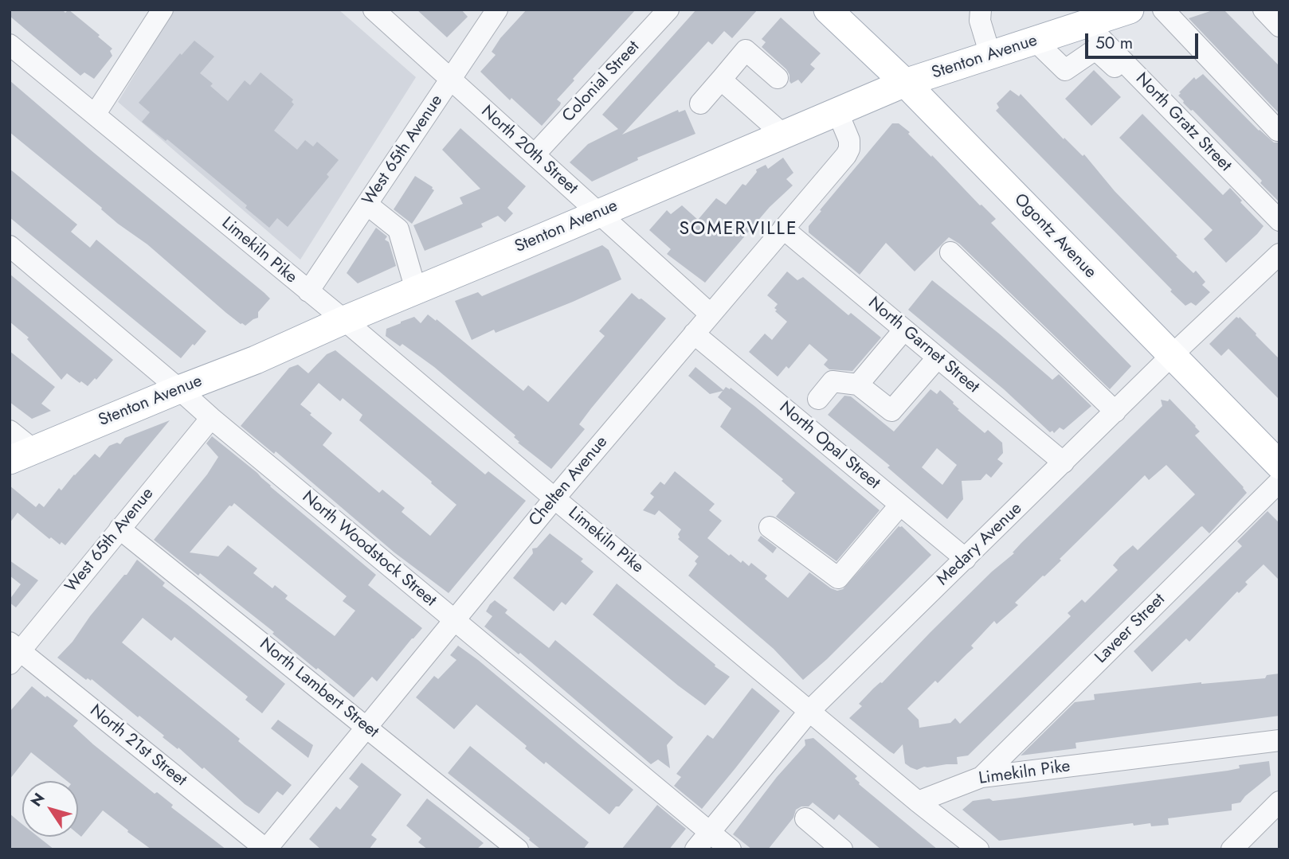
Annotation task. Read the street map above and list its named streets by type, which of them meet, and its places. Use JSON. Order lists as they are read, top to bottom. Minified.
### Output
{"streets":{"main road":["Stenton Avenue","Ogontz Avenue"],"street":["Colonial Street","North Gratz Street","West 65th Avenue","North 20th Street","Limekiln Pike","North Garnet Street","North Opal Street","Chelten Avenue","Medary Avenue","North Woodstock Street","Laveer Street","North Lambert Street","North 21st Street"]},"crossings":[["Stenton Avenue","North Gratz Street"],["Stenton Avenue","North 20th Street"],["Stenton Avenue","Ogontz Avenue"],["Stenton Avenue","Limekiln Pike"],["Stenton Avenue","Chelten Avenue"],["Stenton Avenue","North Woodstock Street"],["Colonial Street","North 20th Street"],["West 65th Avenue","North 20th Street"],["West 65th Avenue","Limekiln Pike"],["West 65th Avenue","North Woodstock Street"],["West 65th Avenue","North Lambert Street"],["West 65th Avenue","North 21st Street"],["North 20th Street","Chelten Avenue"],["Ogontz Avenue","Medary Avenue"],["Limekiln Pike","Chelten Avenue"],["Limekiln Pike","Medary Avenue"],["Limekiln Pike","Laveer Street"],["North Garnet Street","Chelten Avenue"],["North Garnet Street","Medary Avenue"],["North Opal Street","Chelten Avenue"],["North Opal Street","Medary Avenue"],["Chelten Avenue","North Woodstock Street"],["Chelten Avenue","North Lambert Street"],["Chelten Avenue","North 21st Street"],["Medary Avenue","North Woodstock Street"]],"districts":["SOMERVILLE"],"scale_bar":"50 m","north":"top left"}
